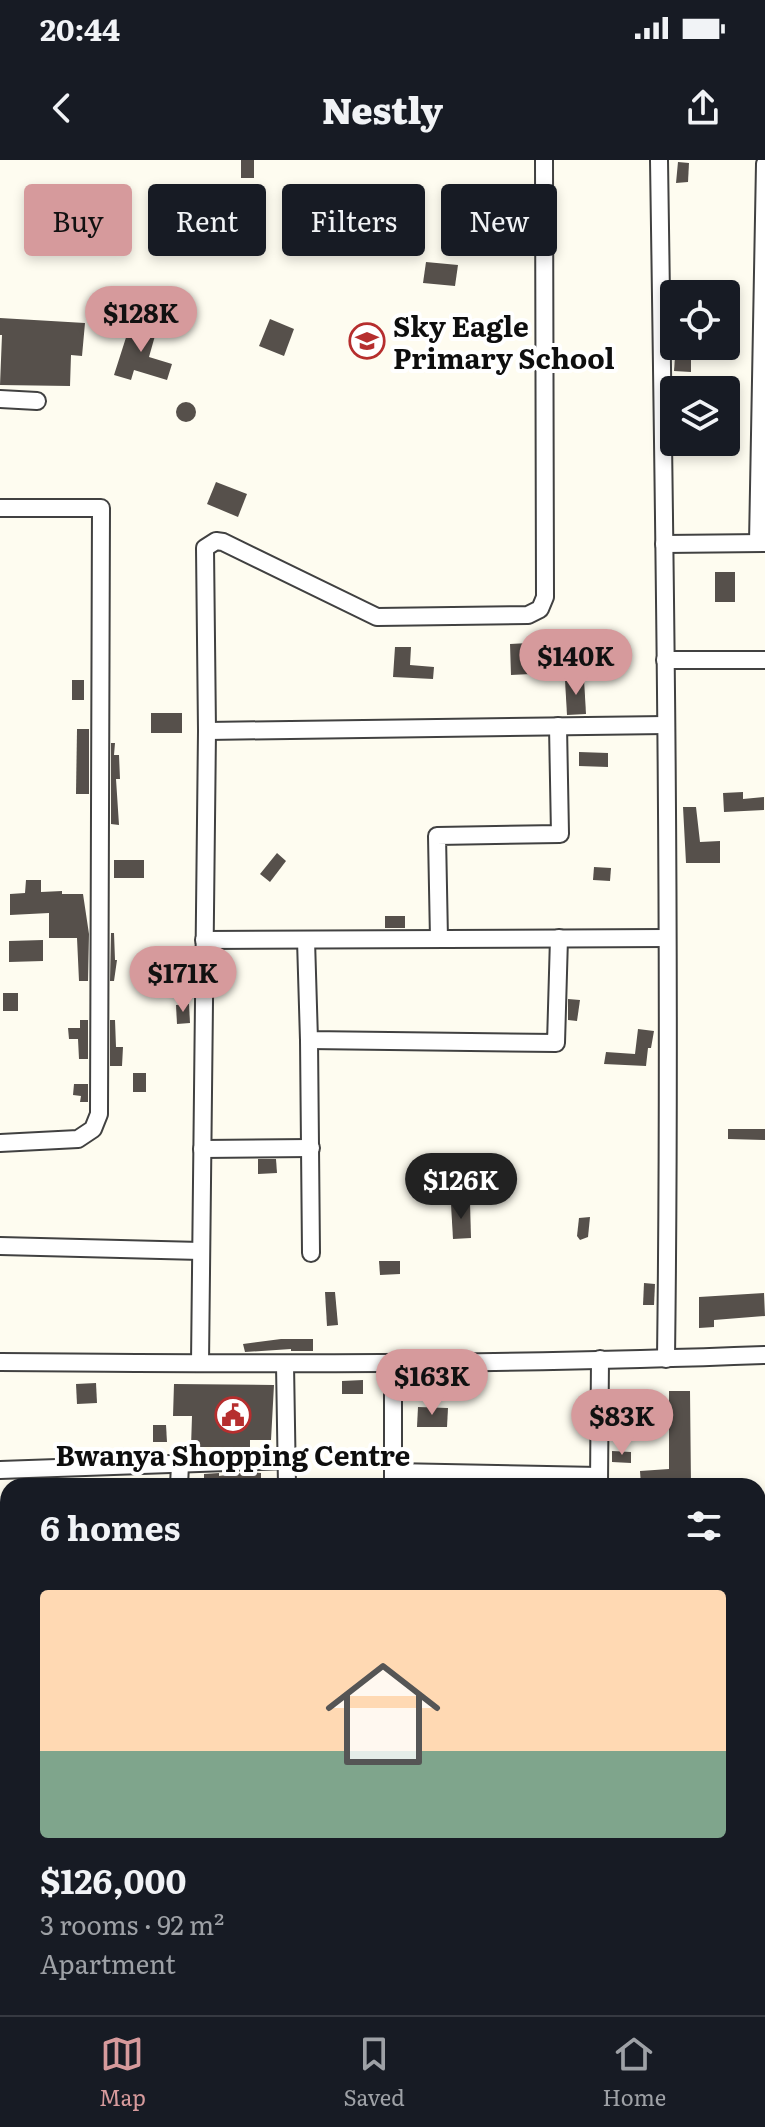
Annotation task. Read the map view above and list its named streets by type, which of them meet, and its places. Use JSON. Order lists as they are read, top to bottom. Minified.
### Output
{"places":{"school or university":["Sky Eagle Primary School"],"public building":["Bwanya Shopping Centre"]},"page":{"status":"20:44","header":"Nestly","chip":["Buy","Rent","Filters","New"],"price":["$128K","$140K","$171K","$126K","$163K","$83K"],"heading":"6 homes","list":[{"name":"$126,000","note":"3 rooms · 92 m² · Apartment"}],"tabs":["Map","Saved","Home"]}}
